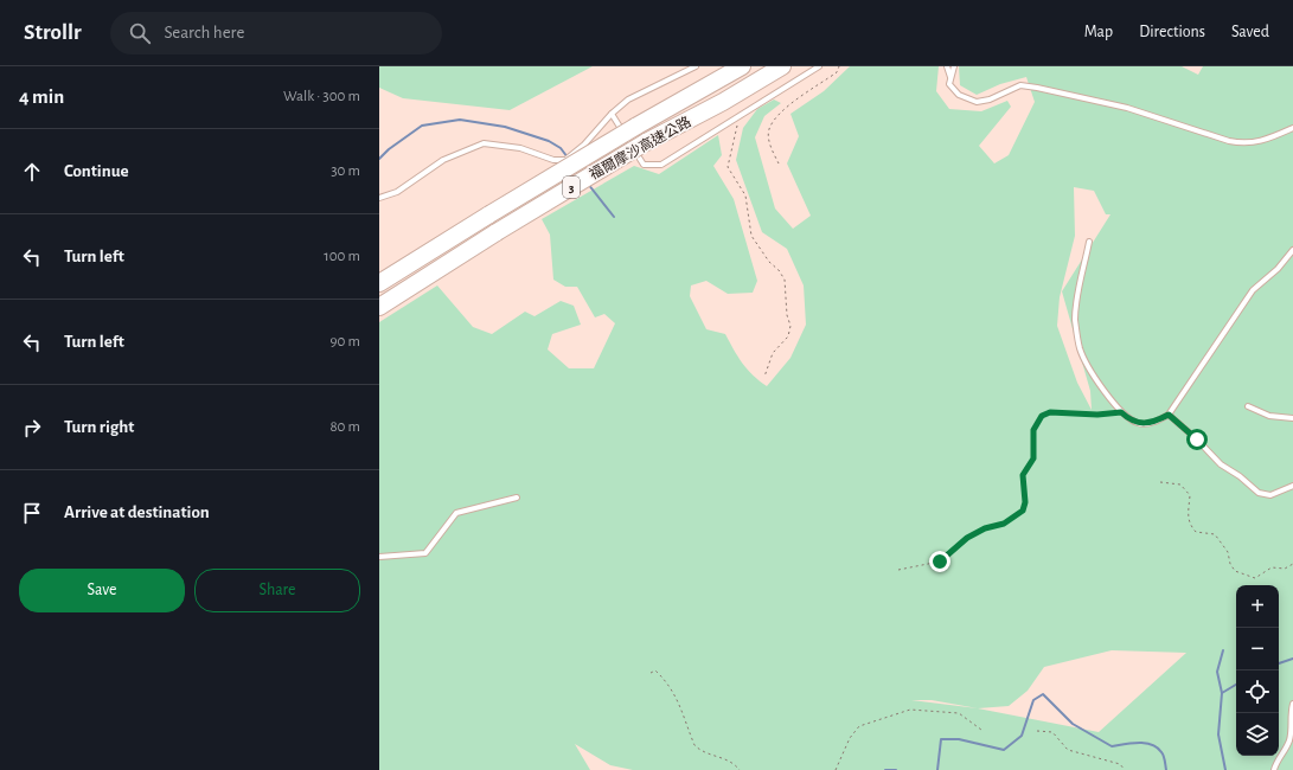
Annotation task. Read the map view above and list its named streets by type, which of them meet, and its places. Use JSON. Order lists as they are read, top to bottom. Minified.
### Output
{"streets":{"highway":["福爾摩沙高速公路","3"]},"page":{"header":"Strollr","search":"Search here","nav":["Map","Directions","Saved"],"heading":["4 min","Walk · 300 m"],"list":[["Continue","30 m"],["Turn left","100 m"],["Turn left","90 m"],["Turn right","80 m"],"Arrive at destination"],"buttons":["Save","Share"],"map_buttons":["+","−"]}}
